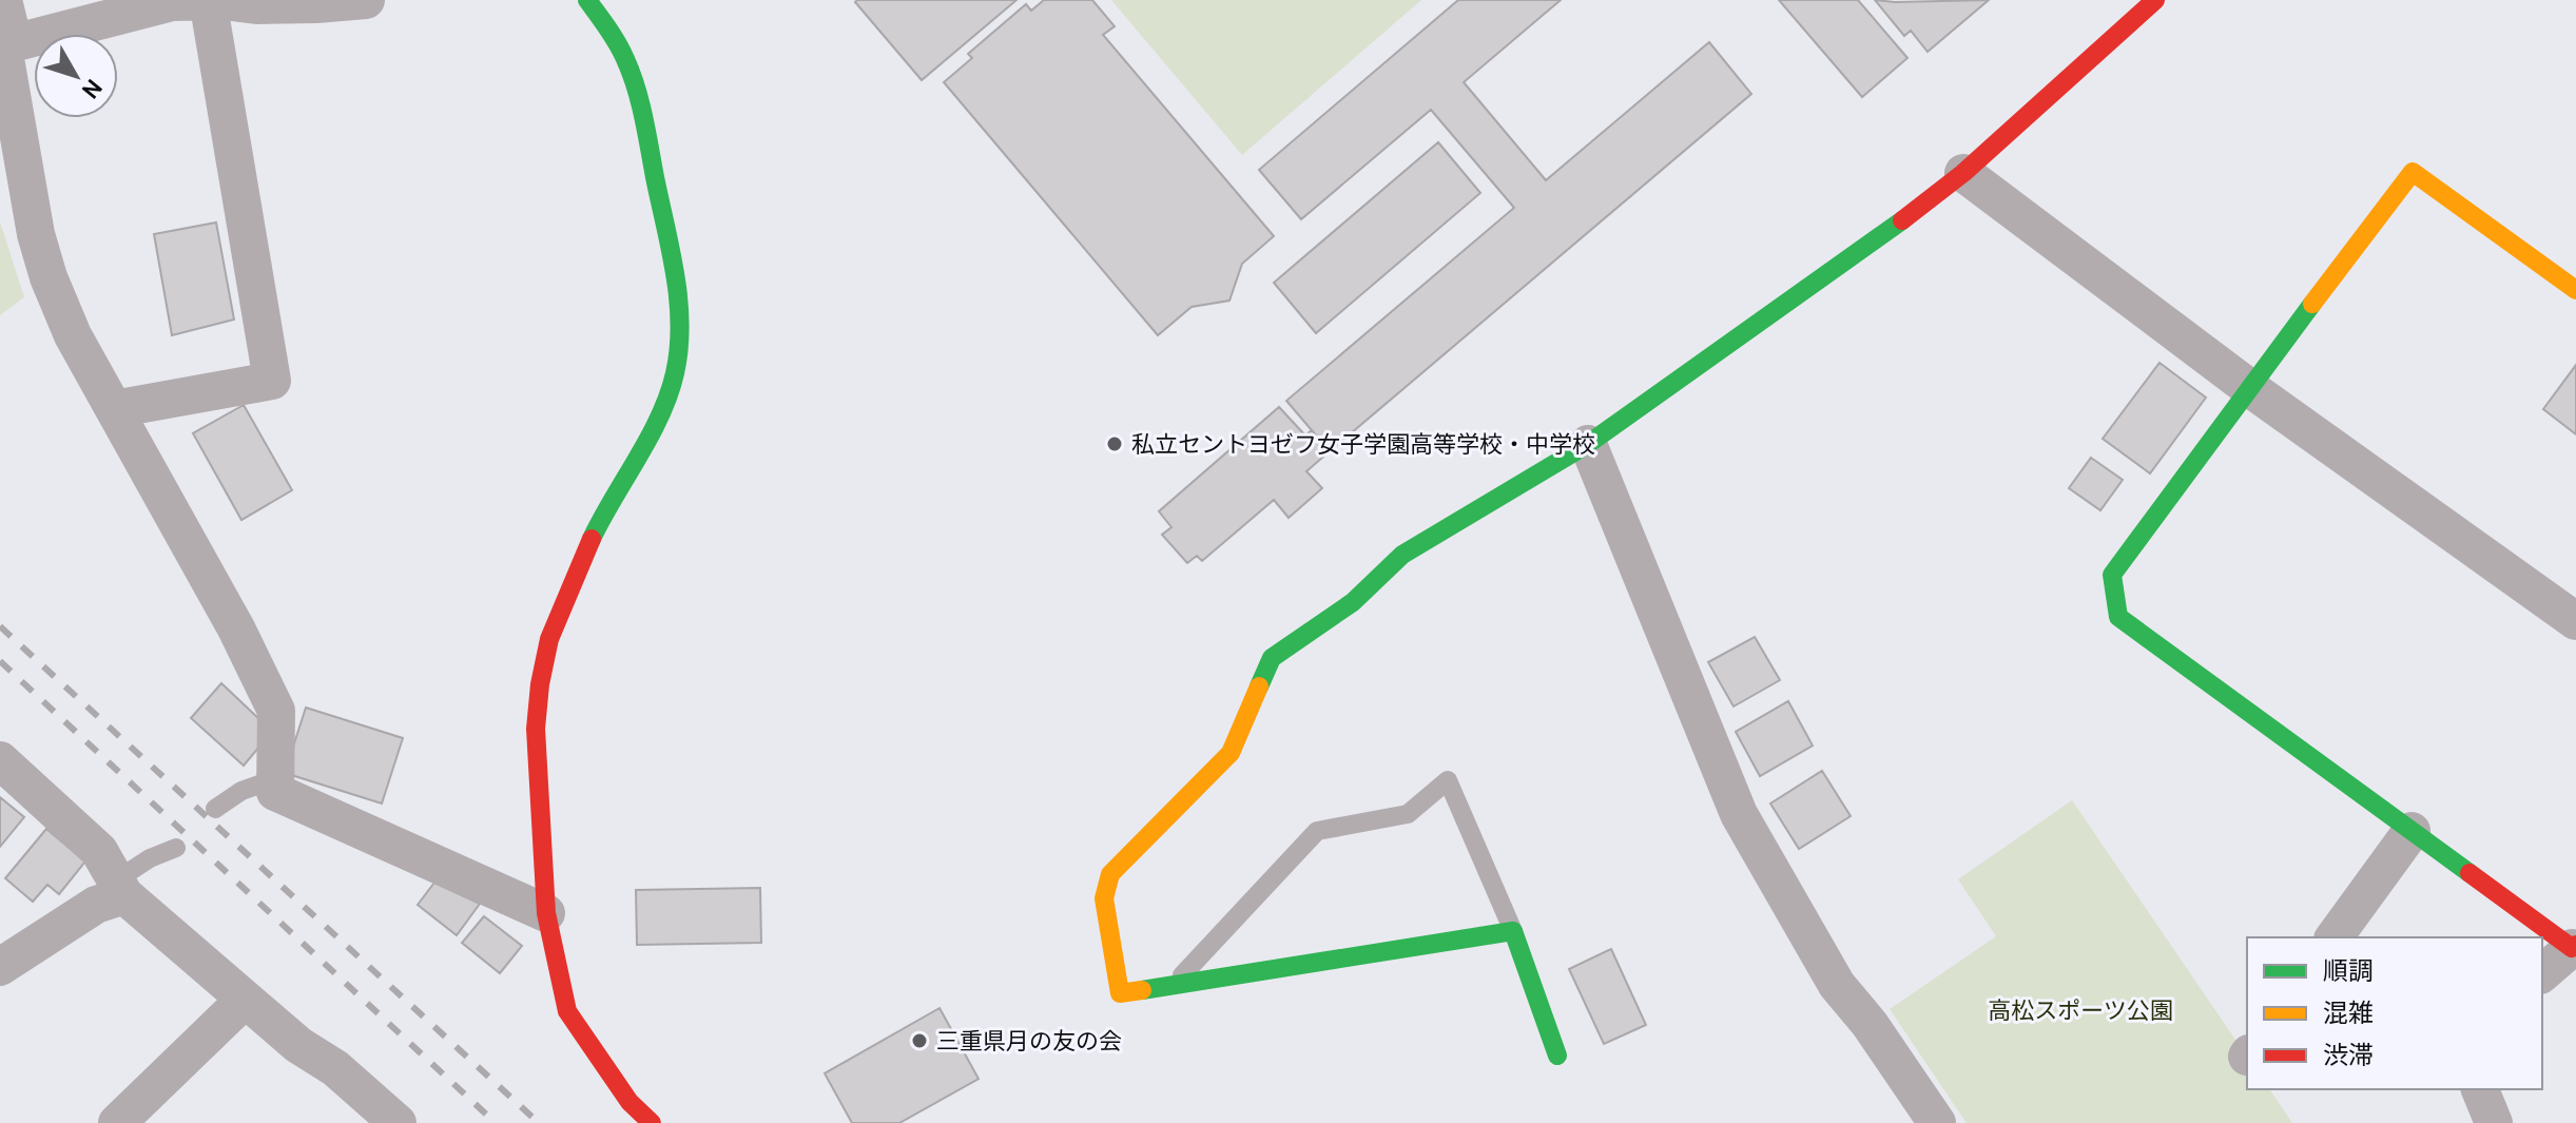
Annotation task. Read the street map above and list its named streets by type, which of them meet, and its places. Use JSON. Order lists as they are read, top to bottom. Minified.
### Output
{"parks":["高松スポーツ公園"],"places":["私立セントヨゼフ女子学園高等学校・中学校","三重県月の友の会"],"legend":["順調","混雑","渋滞"],"north":"bottom right"}
